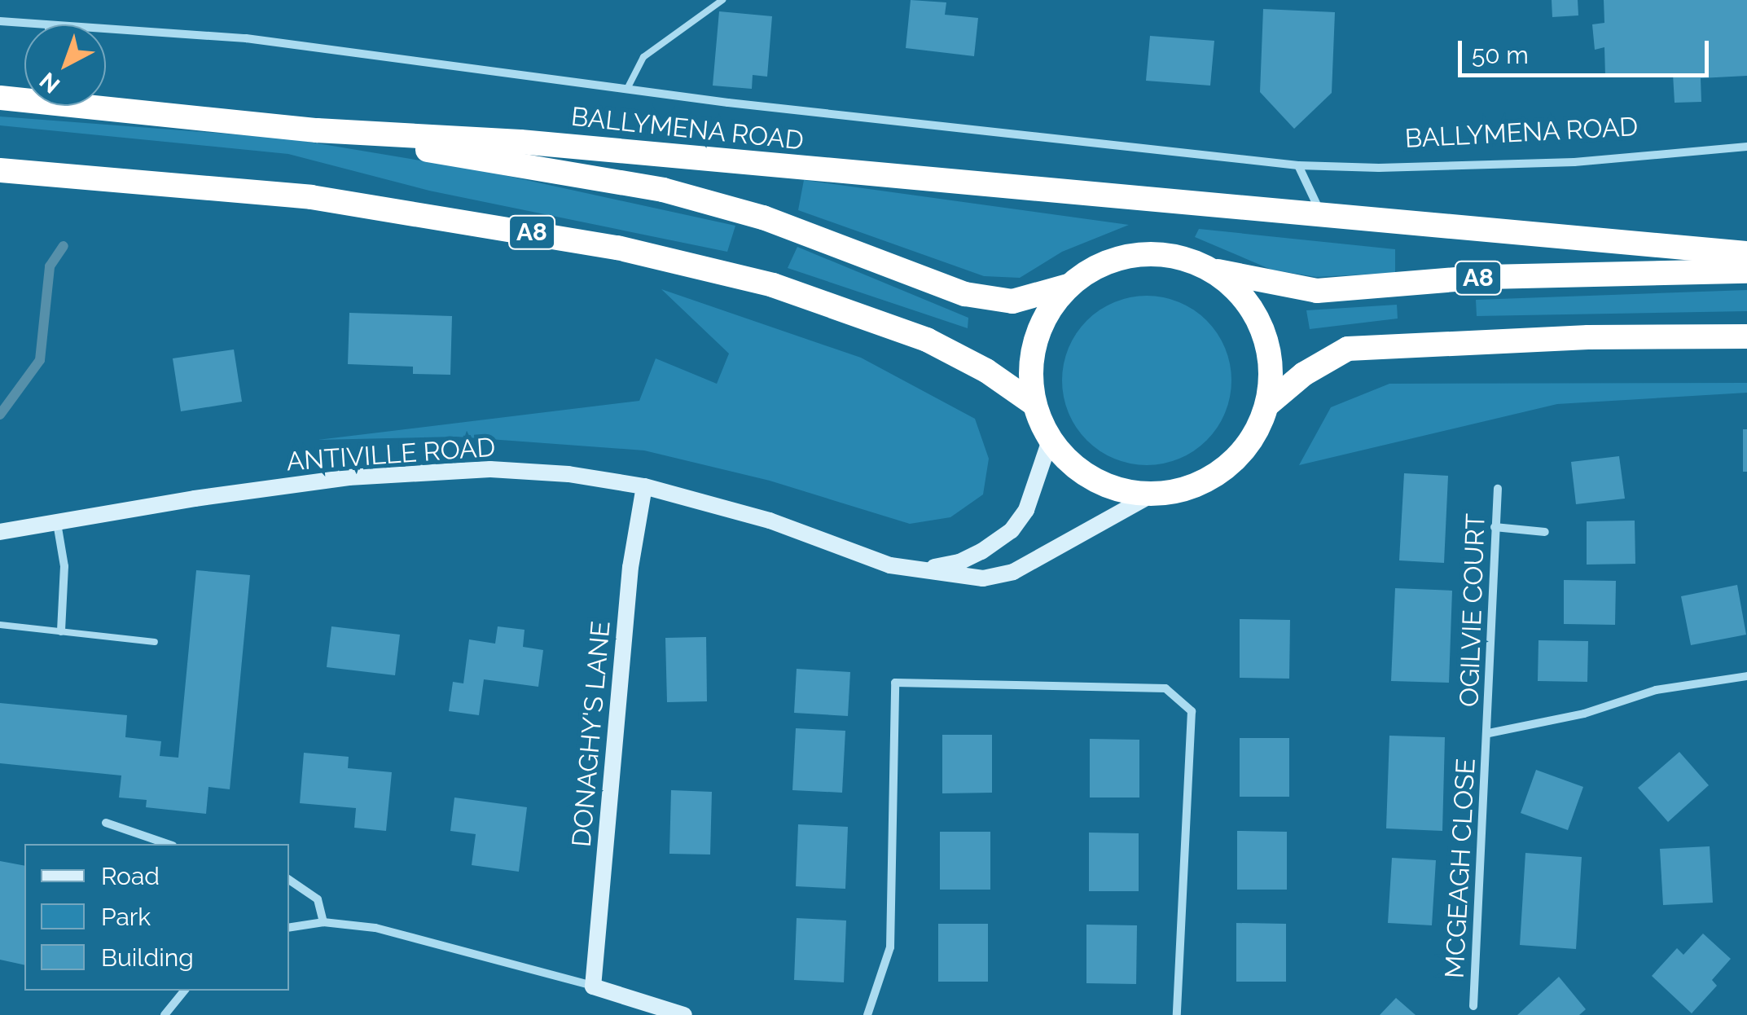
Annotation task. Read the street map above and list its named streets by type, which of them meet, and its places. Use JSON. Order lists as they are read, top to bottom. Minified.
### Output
{"streets":{"highway":["BALLYMENA ROAD","A8"],"street":["ANTIVILLE ROAD","OGILVIE COURT","DONAGHY'S LANE","MCGEAGH CLOSE"]},"crossings":[["BALLYMENA ROAD","A8"],["A8","ANTIVILLE ROAD"],["ANTIVILLE ROAD","DONAGHY'S LANE"],["OGILVIE COURT","MCGEAGH CLOSE"]],"legend":["Road","Park","Building"],"scale_bar":"50 m","north":"bottom left"}
